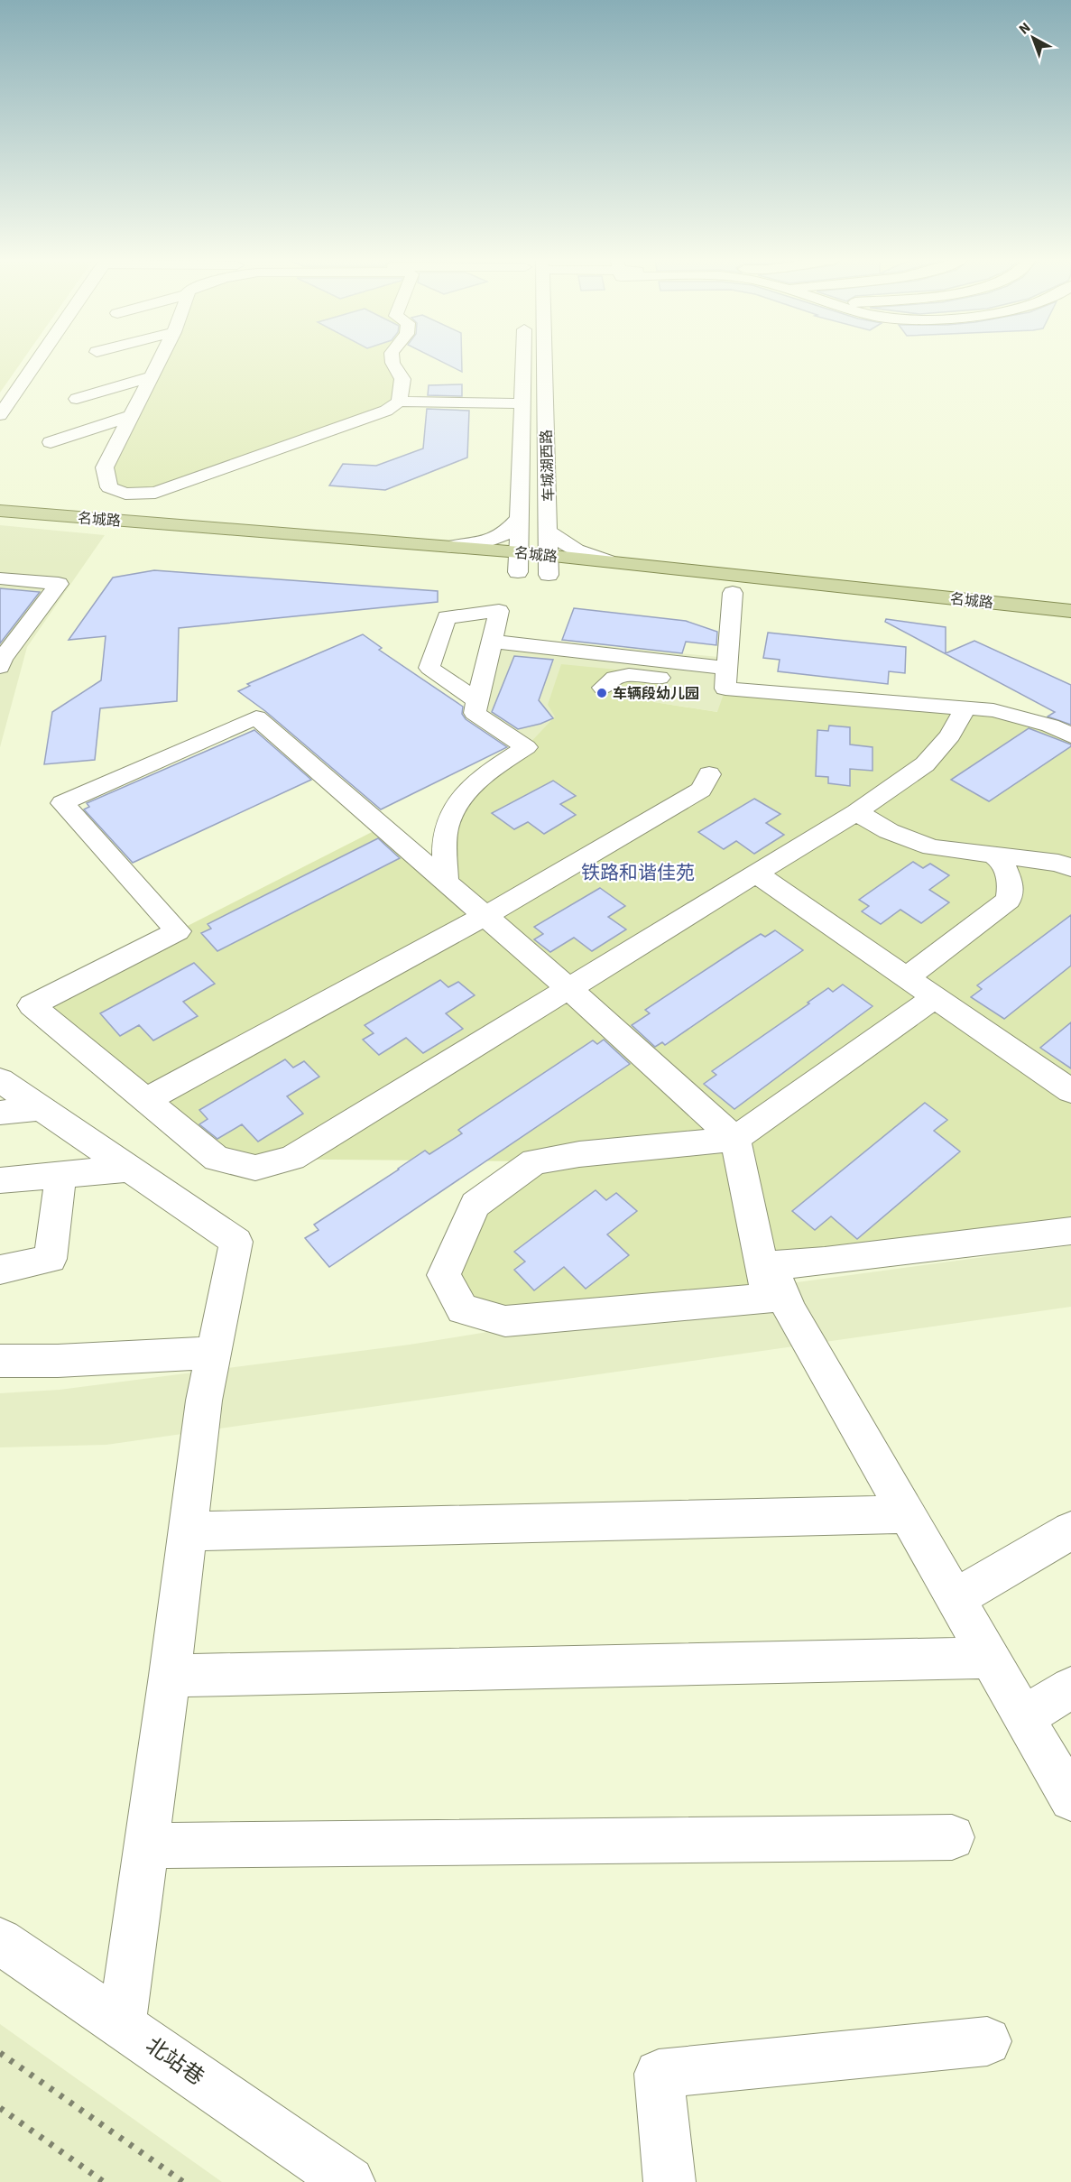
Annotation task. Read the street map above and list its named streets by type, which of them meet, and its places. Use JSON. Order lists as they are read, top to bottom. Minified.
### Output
{"streets":{"main road":["名城路"],"street":["车城湖西路","北站巷"]},"crossings":[["车城湖西路","名城路"]],"districts":["铁路和谐佳苑"],"places":["车辆段幼儿园"],"north":"top left"}
